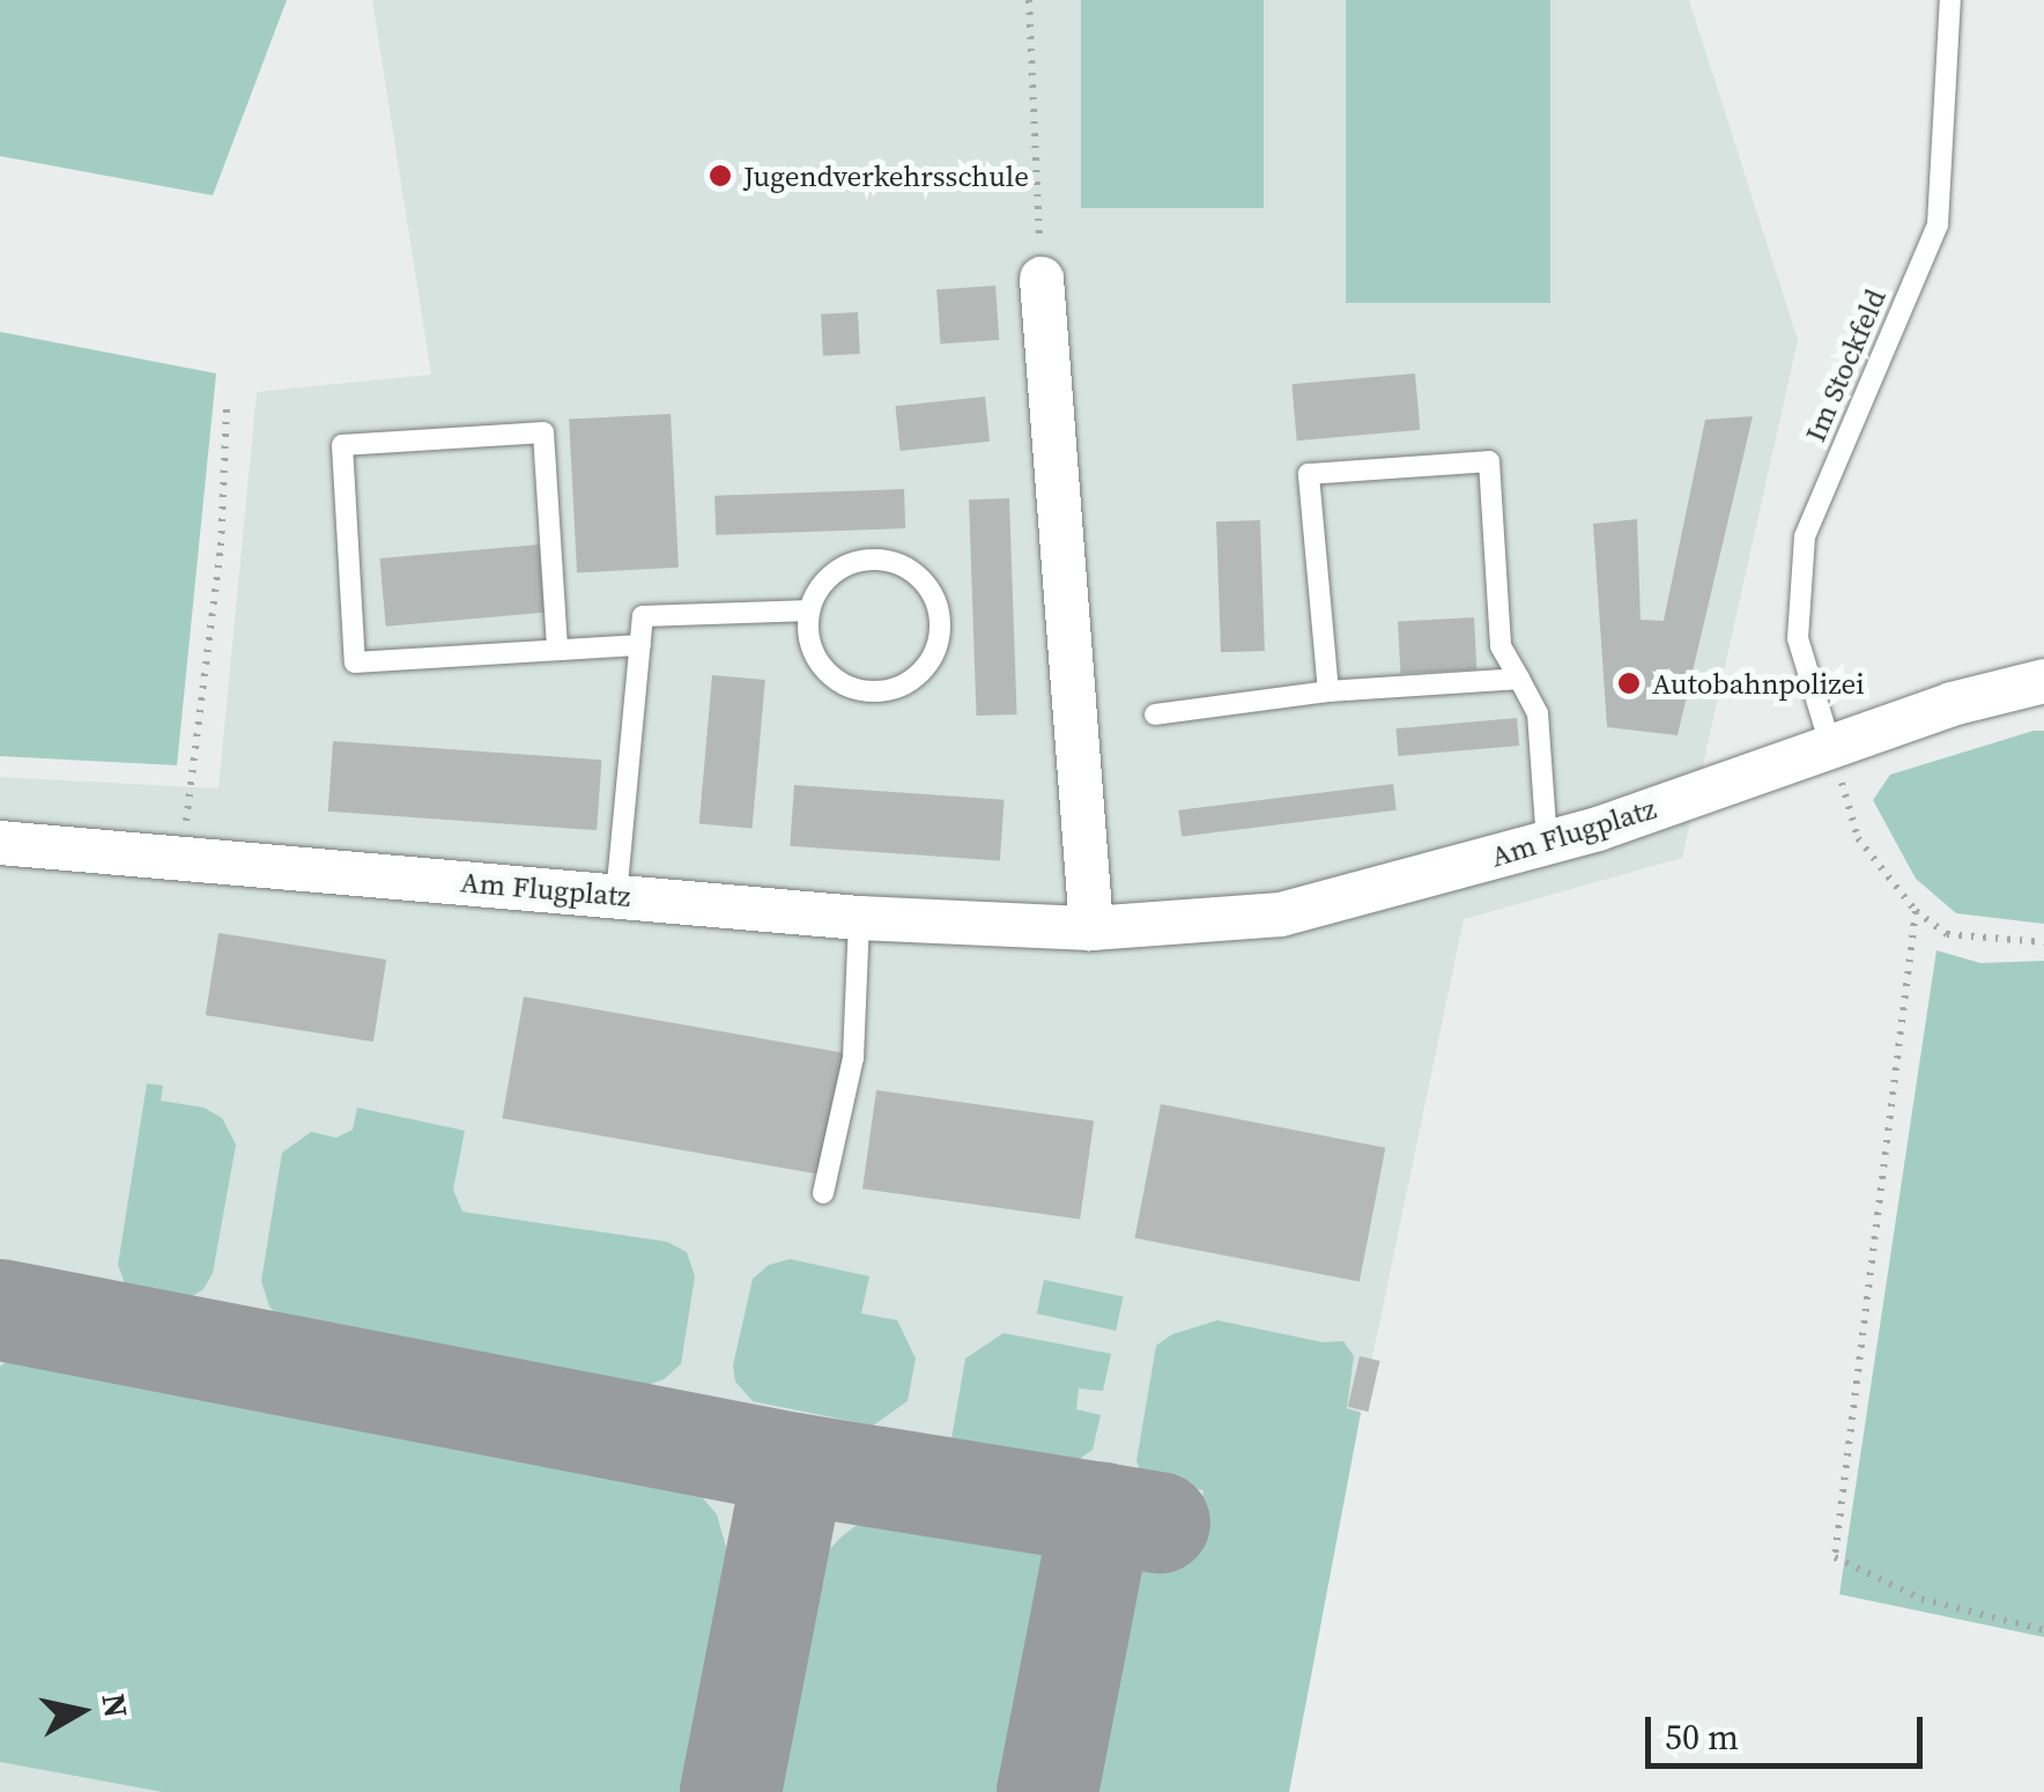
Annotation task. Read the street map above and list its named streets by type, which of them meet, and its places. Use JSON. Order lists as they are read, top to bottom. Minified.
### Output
{"streets":{"street":["Am Flugplatz"],"lane":["Im Stockfeld"]},"crossings":[["Im Stockfeld","Am Flugplatz"]],"places":["Jugendverkehrsschule","Autobahnpolizei"],"scale_bar":"50 m","north":"right"}
